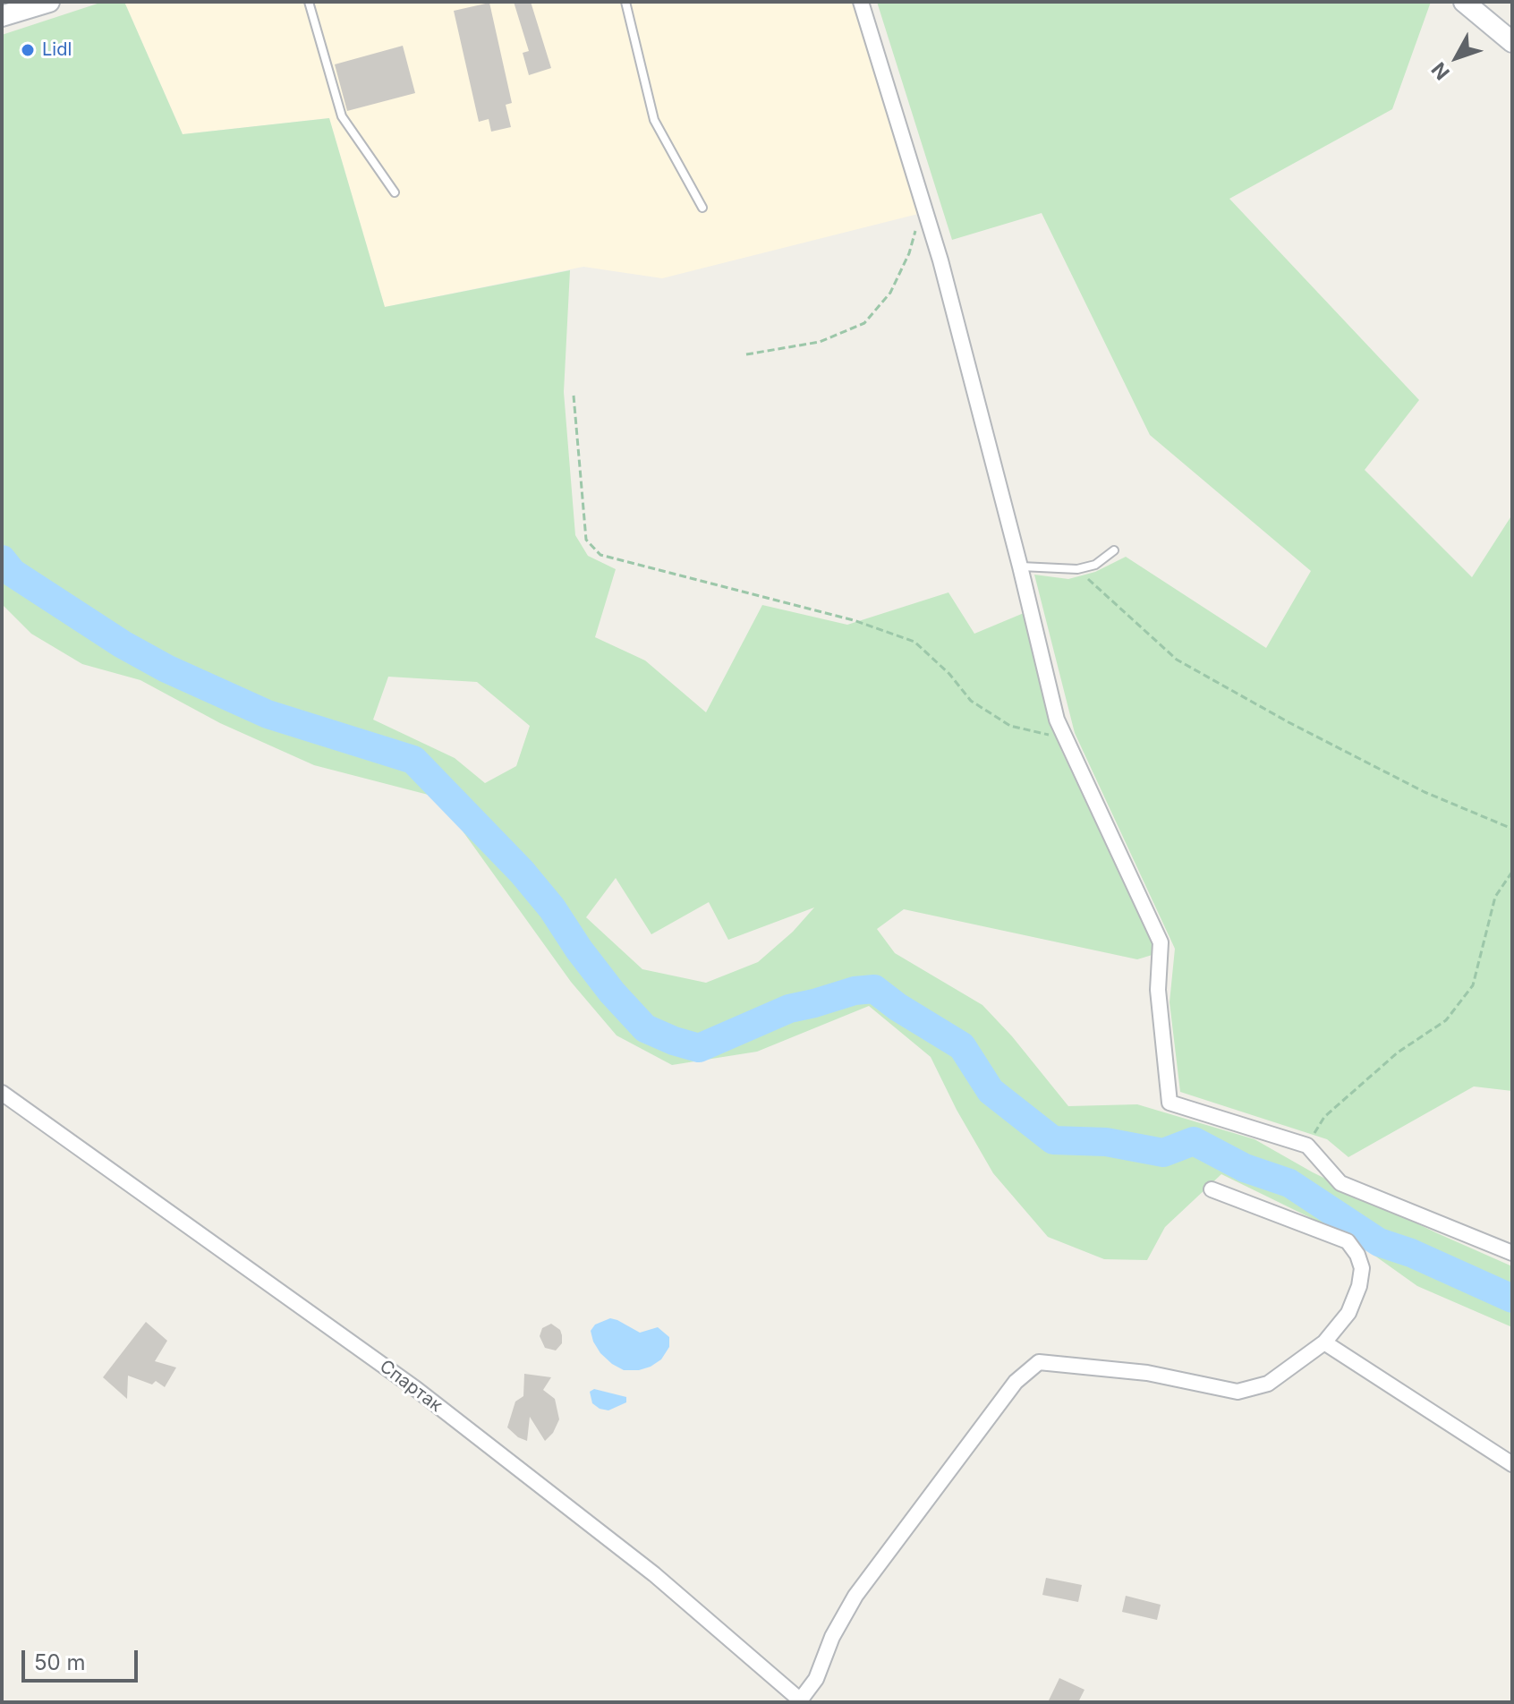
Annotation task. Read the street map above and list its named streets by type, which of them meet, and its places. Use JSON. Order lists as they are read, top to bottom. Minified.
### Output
{"streets":{"street":["Спартак"]},"places":["Lidl"],"scale_bar":"50 m","north":"bottom left"}
